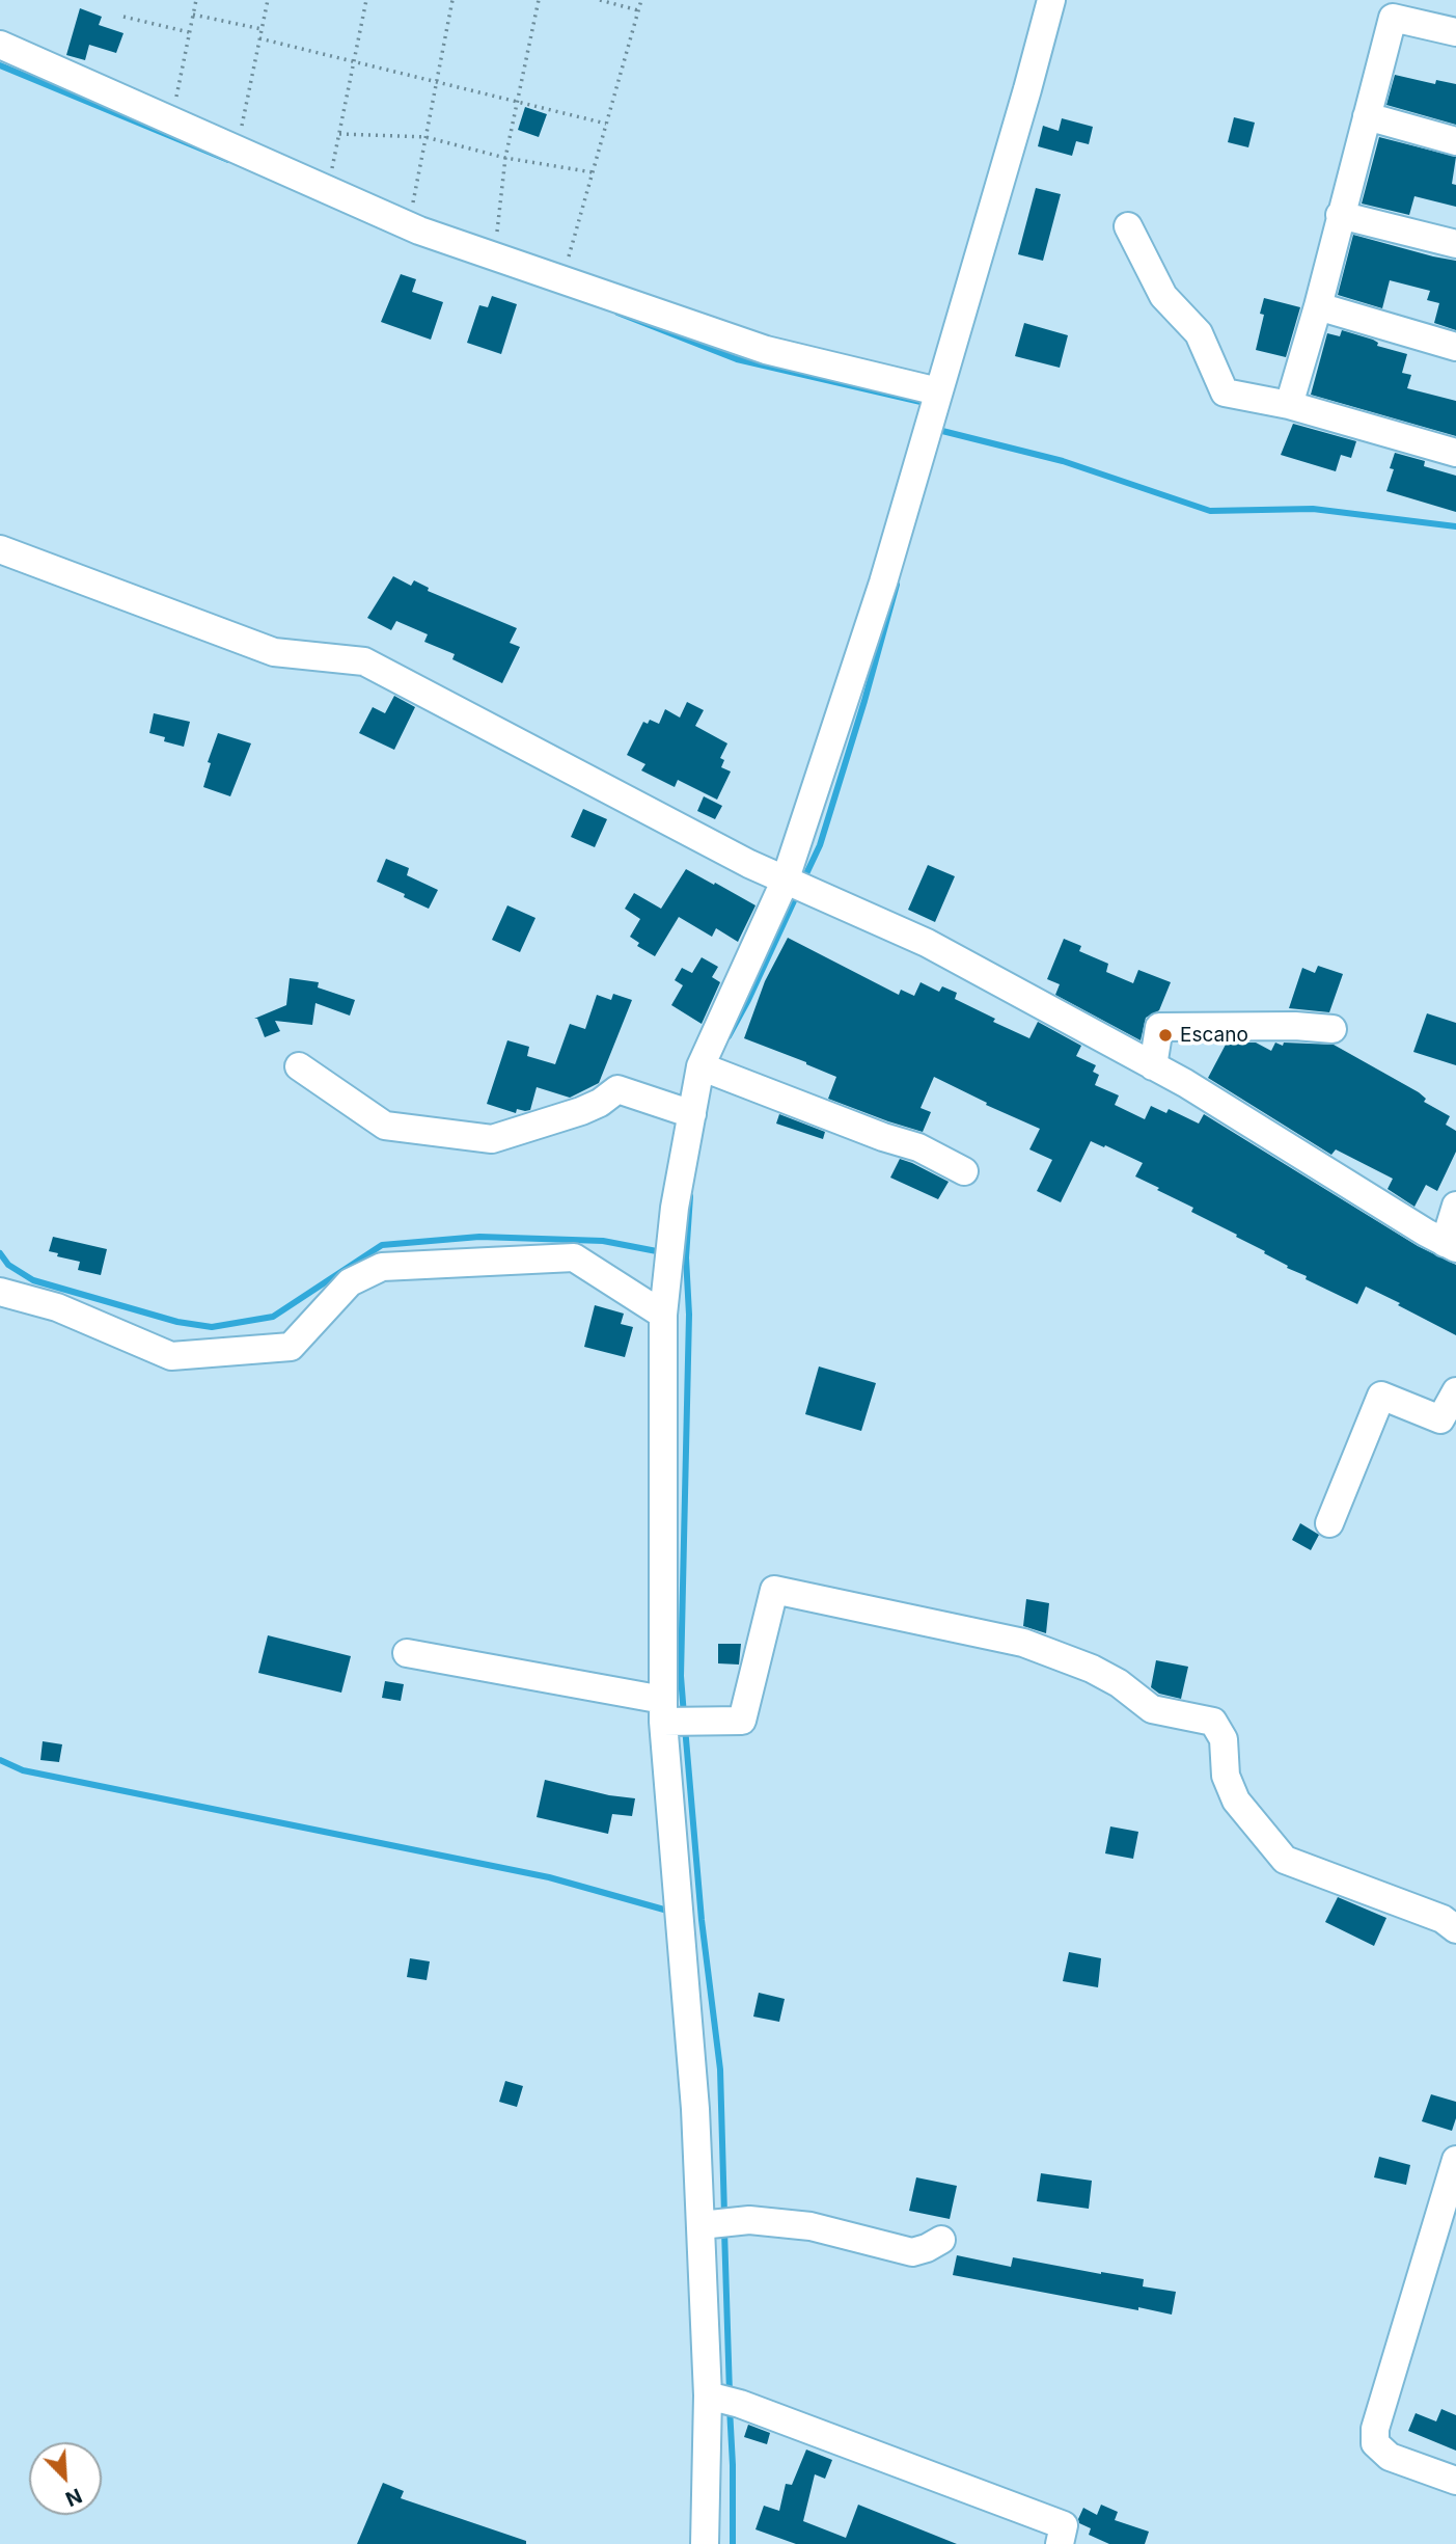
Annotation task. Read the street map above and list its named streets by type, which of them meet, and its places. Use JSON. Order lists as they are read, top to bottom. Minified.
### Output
{"places":["Escano"],"north":"bottom right"}
